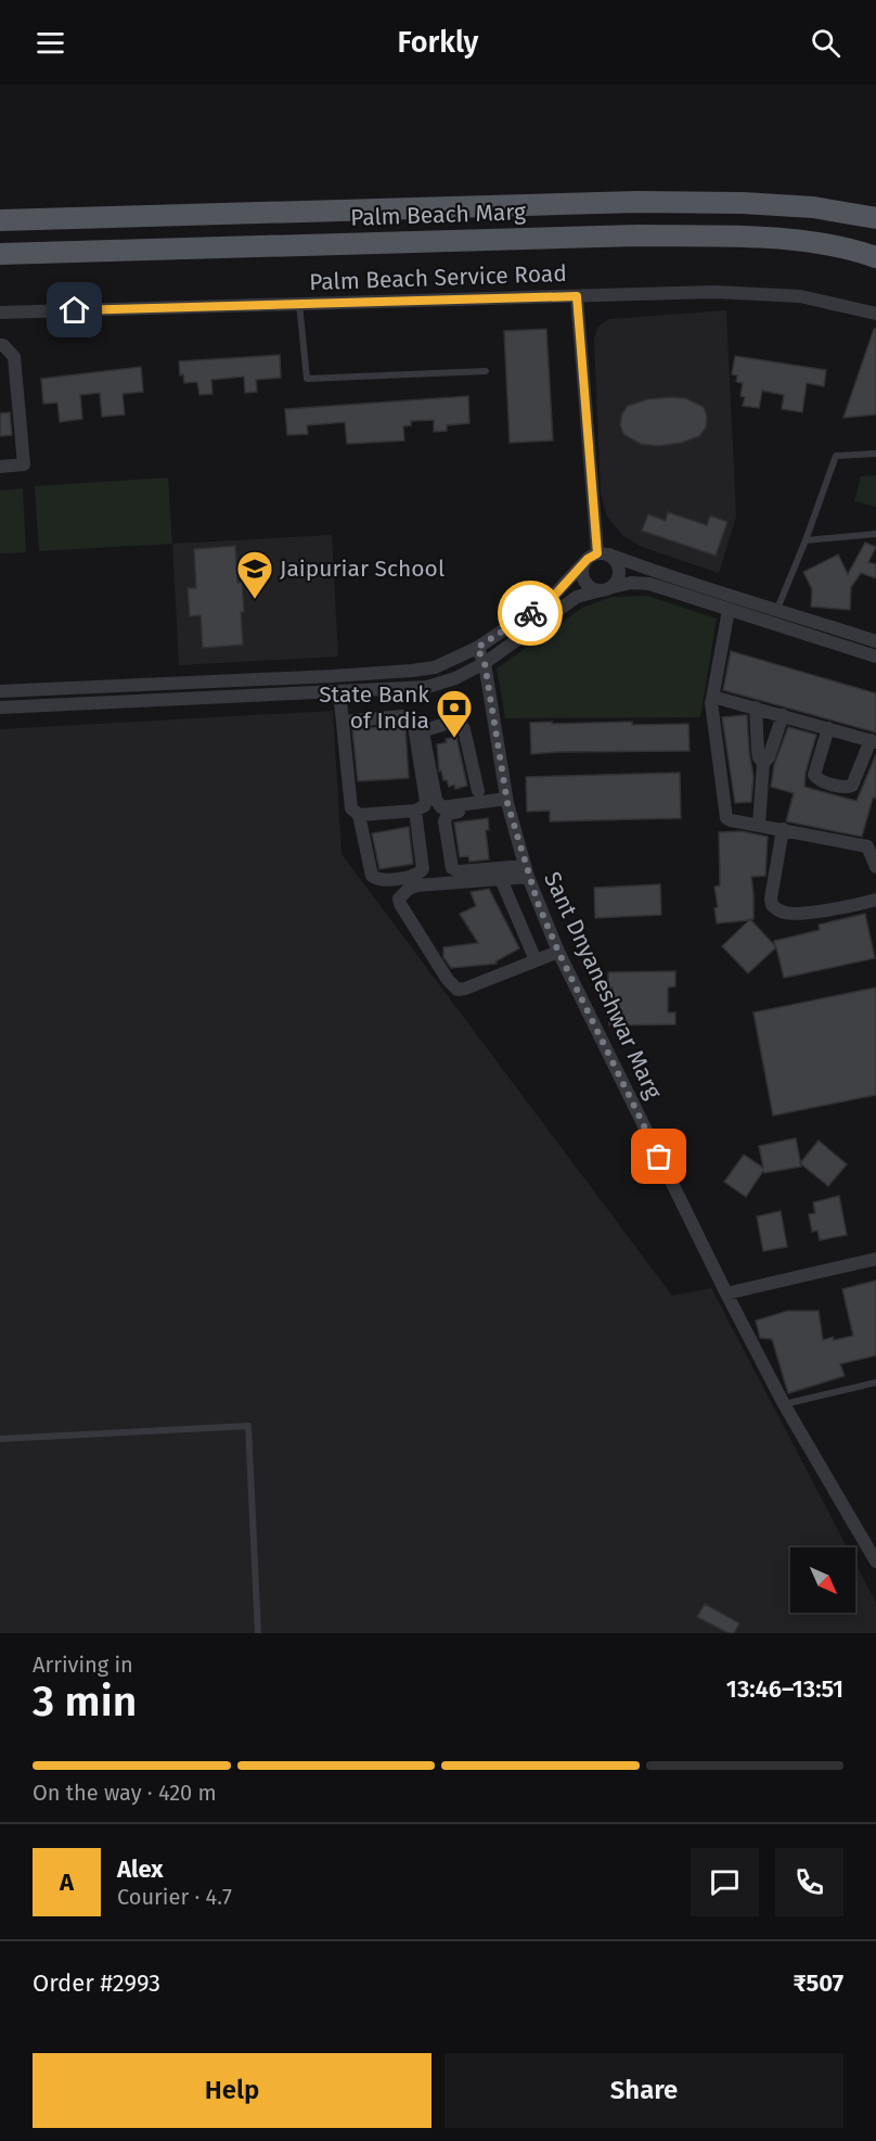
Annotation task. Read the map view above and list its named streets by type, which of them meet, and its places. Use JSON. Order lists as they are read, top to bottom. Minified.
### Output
{"streets":{"main road":["Palm Beach Marg"],"street":["Palm Beach Service Road","Sant Dnyaneshwar Marg"]},"places":{"school or university":["Jaipuriar School"],"bank":["State Bank of India"]},"north":"bottom right","page":{"header":"Forkly","heading":["3 min","Arriving in","13:46–13:51"],"panel":["Alex","Courier · 4.7","Order #2993","₹507"],"bar":"On the way · 420 m","round":"A","buttons":["Help","Share"]}}
